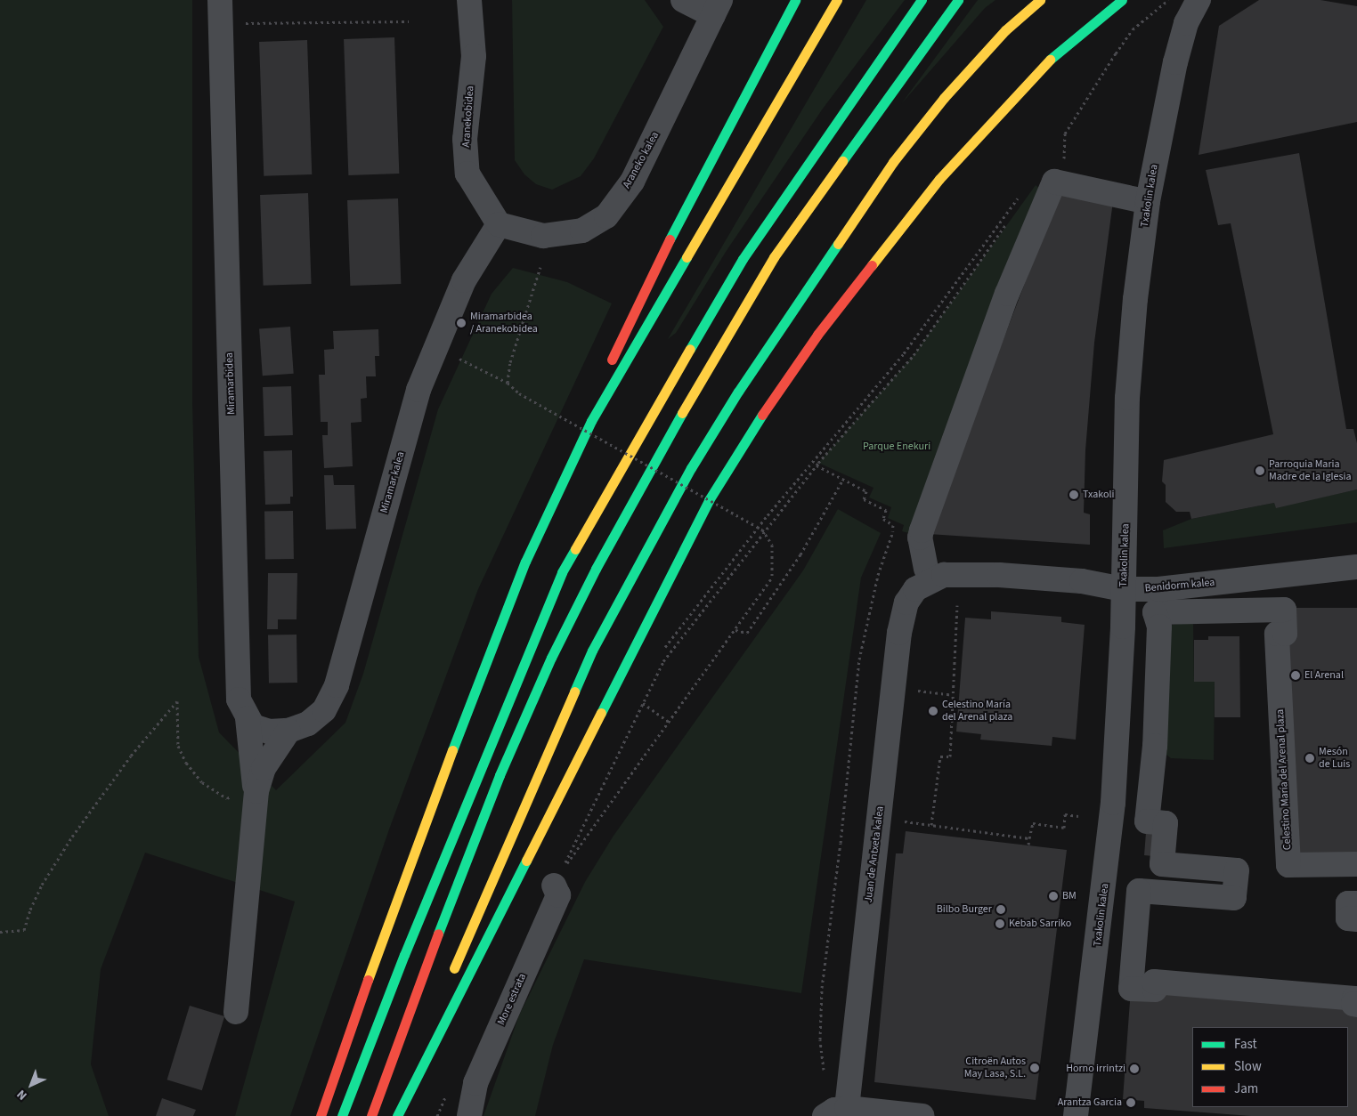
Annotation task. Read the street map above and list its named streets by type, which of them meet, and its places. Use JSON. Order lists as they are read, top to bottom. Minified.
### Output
{"streets":{"street":["Aranekobidea","Araneko kalea","Txakolin kalea","Miramarbidea","Miramar kalea","Benidorm kalea","Celestino María del Arenal plaza","Juan de Antxeta kalea","More estrata"]},"crossings":[["Aranekobidea","Araneko kalea"],["Aranekobidea","Miramar kalea"],["Araneko kalea","Miramar kalea"],["Txakolin kalea","Benidorm kalea"],["Benidorm kalea","Juan de Antxeta kalea"]],"parks":["Parque Enekuri"],"places":["Miramarbidea / Aranekobidea","Parroquia Maria Madre de la Iglesia","Txakoli","El Arenal","Celestino María del Arenal plaza","Mesón de Luis","BM","Bilbo Burger","Kebab Sarriko","Citroën Autos May Lasa, S.L.","Horno irrintzi","Arantza Garcia"],"legend":["Fast","Slow","Jam"],"north":"bottom left"}
